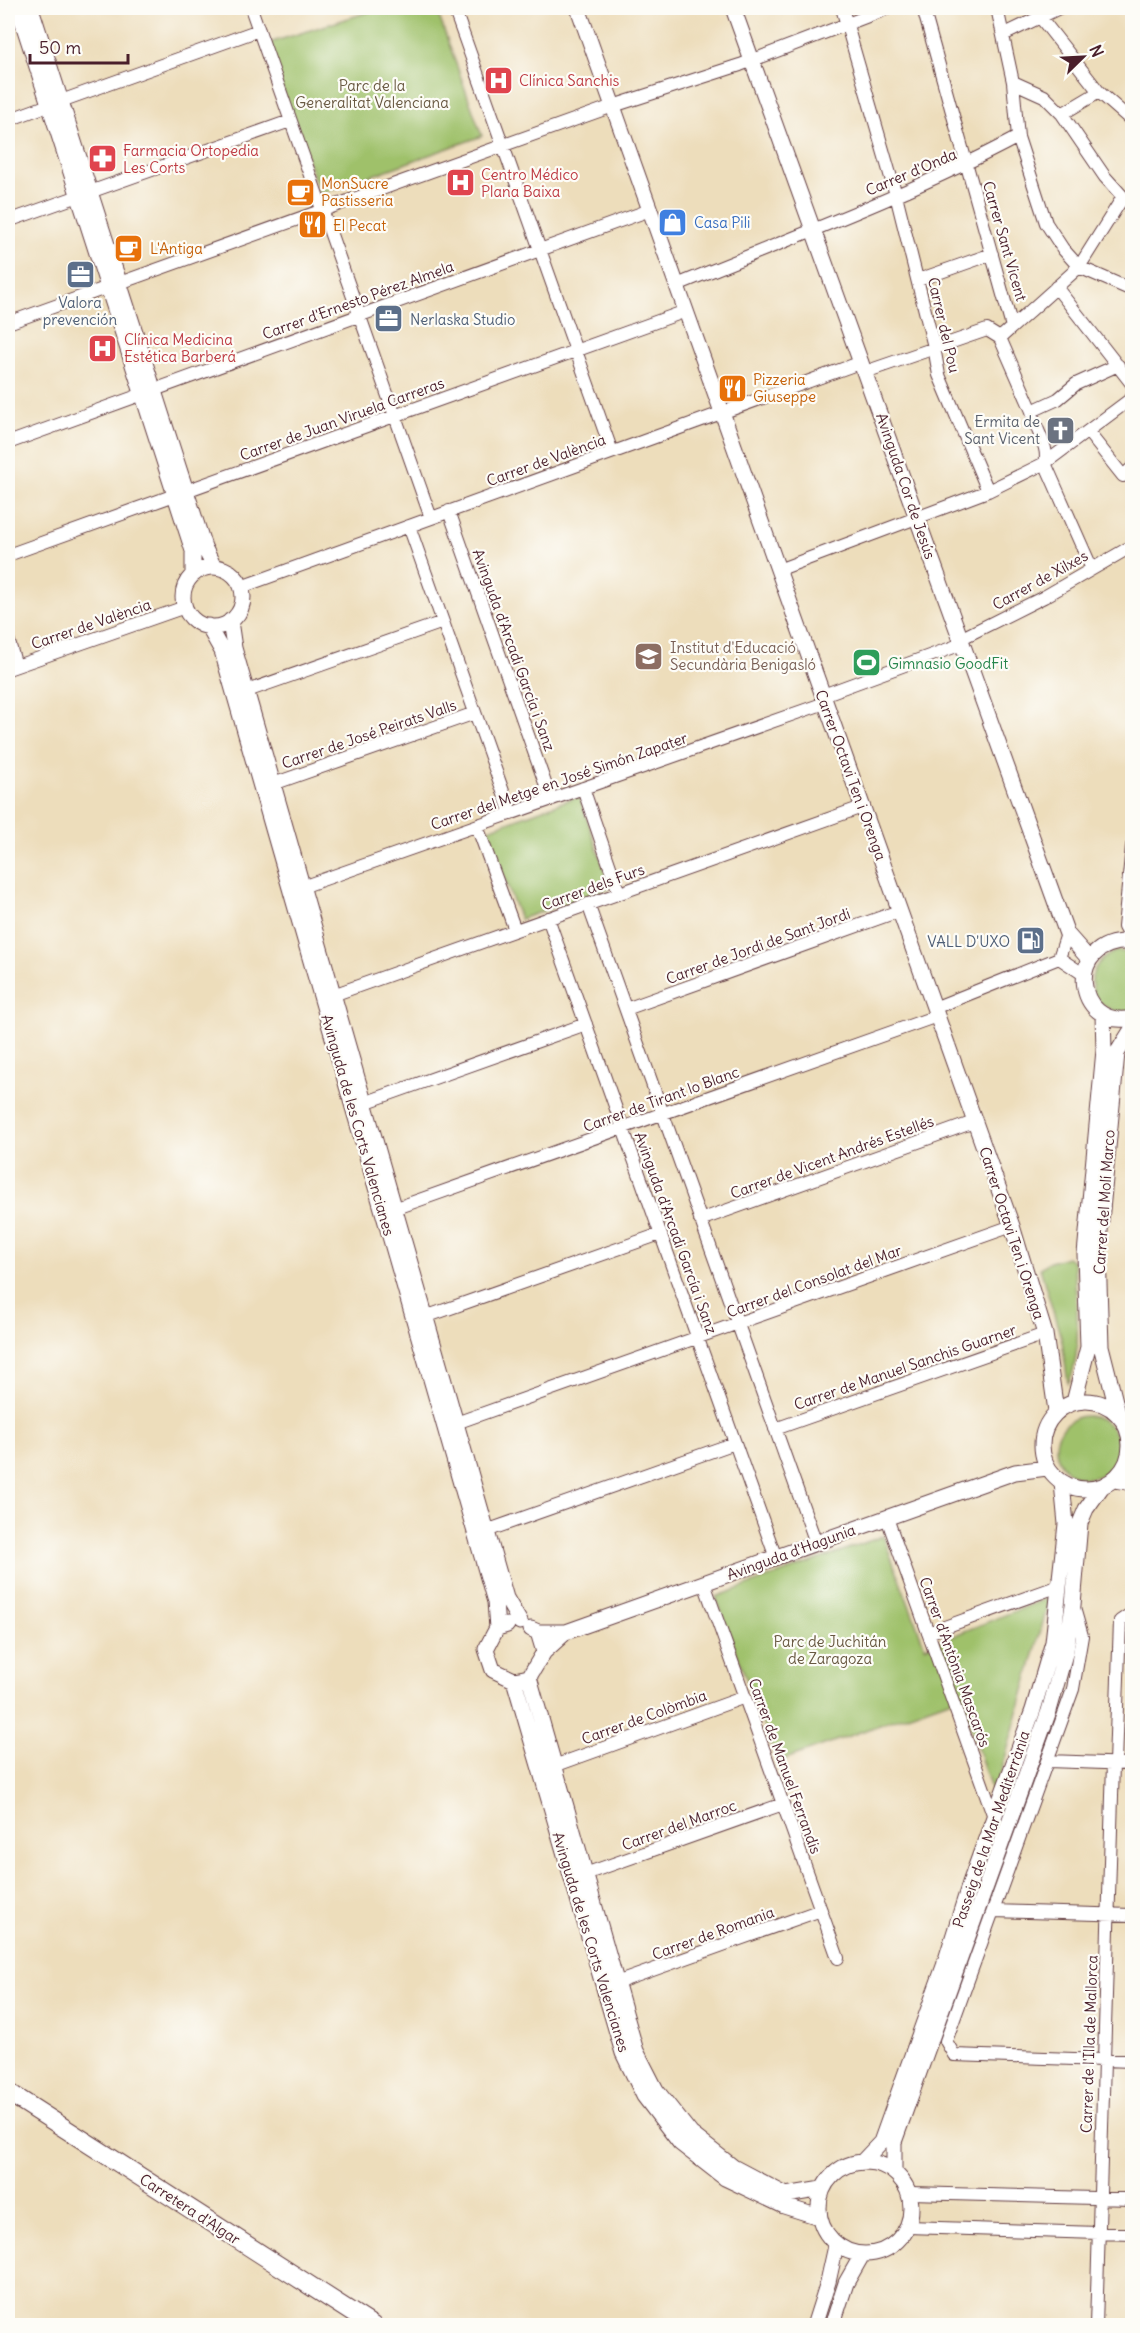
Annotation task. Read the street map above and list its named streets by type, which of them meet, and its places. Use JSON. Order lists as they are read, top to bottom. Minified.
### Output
{"streets":{"main road":["Carretera d'Algar"],"street":["Carrer d'Onda","Carrer Sant Vicent","Carrer d'Ernesto Pérez Almela","Carrer del Pou","Carrer de Juan Viruela Carreras","Carrer de València","Avinguda Cor de Jesús","Carrer de Xilxes","Avinguda d'Arcadi García i Sanz","Carrer de José Peirats Valls","Carrer Octavi Ten i Orenga","Carrer del Metge en José Simón Zapater","Carrer dels Furs","Carrer de Jordi de Sant Jordi","Carrer de Tirant lo Blanc","Avinguda de les Corts Valencianes","Carrer de Vicent Andrés Estellés","Carrer del Molí Marco","Carrer del Consolat del Mar","Carrer de Manuel Sanchis Guarner","Avinguda d'Hagunia","Carrer d'Antònia Mascarós","Carrer de Colòmbia","Carrer de Manuel Ferrandis","Carrer del Marroc","Passeig de la Mar Mediterrània","Carrer de Romania","Carrer de l'Illa de Mallorca"]},"crossings":[["Carrer d'Onda","Carrer Sant Vicent"],["Carrer d'Onda","Carrer del Pou"],["Carrer d'Onda","Avinguda Cor de Jesús"],["Carrer d'Onda","Carrer Octavi Ten i Orenga"],["Carrer d'Ernesto Pérez Almela","Carrer Octavi Ten i Orenga"],["Carrer del Pou","Carrer de València"],["Carrer de Juan Viruela Carreras","Carrer Octavi Ten i Orenga"],["Carrer de València","Avinguda Cor de Jesús"],["Carrer de València","Avinguda d'Arcadi García i Sanz"],["Carrer de València","Carrer Octavi Ten i Orenga"],["Carrer de València","Avinguda de les Corts Valencianes"],["Avinguda Cor de Jesús","Carrer de Xilxes"],["Carrer de Xilxes","Carrer Octavi Ten i Orenga"],["Carrer de Xilxes","Carrer del Metge en José Simón Zapater"],["Avinguda d'Arcadi García i Sanz","Carrer del Metge en José Simón Zapater"],["Avinguda d'Arcadi García i Sanz","Carrer dels Furs"],["Avinguda d'Arcadi García i Sanz","Carrer de Jordi de Sant Jordi"],["Avinguda d'Arcadi García i Sanz","Carrer de Tirant lo Blanc"],["Avinguda d'Arcadi García i Sanz","Carrer de Vicent Andrés Estellés"],["Avinguda d'Arcadi García i Sanz","Carrer del Consolat del Mar"],["Avinguda d'Arcadi García i Sanz","Carrer de Manuel Sanchis Guarner"],["Avinguda d'Arcadi García i Sanz","Avinguda d'Hagunia"],["Carrer de José Peirats Valls","Avinguda de les Corts Valencianes"],["Carrer Octavi Ten i Orenga","Carrer del Metge en José Simón Zapater"],["Carrer Octavi Ten i Orenga","Carrer dels Furs"],["Carrer Octavi Ten i Orenga","Carrer de Jordi de Sant Jordi"],["Carrer Octavi Ten i Orenga","Carrer de Tirant lo Blanc"],["Carrer Octavi Ten i Orenga","Carrer de Vicent Andrés Estellés"],["Carrer Octavi Ten i Orenga","Carrer del Molí Marco"],["Carrer Octavi Ten i Orenga","Carrer del Consolat del Mar"],["Carrer Octavi Ten i Orenga","Carrer de Manuel Sanchis Guarner"],["Carrer Octavi Ten i Orenga","Avinguda d'Hagunia"],["Carrer Octavi Ten i Orenga","Passeig de la Mar Mediterrània"],["Carrer del Metge en José Simón Zapater","Avinguda de les Corts Valencianes"],["Carrer dels Furs","Avinguda de les Corts Valencianes"],["Carrer de Tirant lo Blanc","Avinguda de les Corts Valencianes"],["Avinguda de les Corts Valencianes","Carrer del Consolat del Mar"],["Avinguda de les Corts Valencianes","Avinguda d'Hagunia"],["Avinguda de les Corts Valencianes","Carrer de Colòmbia"],["Avinguda de les Corts Valencianes","Carrer del Marroc"],["Avinguda de les Corts Valencianes","Passeig de la Mar Mediterrània"],["Avinguda de les Corts Valencianes","Carrer de Romania"],["Carrer del Molí Marco","Avinguda d'Hagunia"],["Carrer del Molí Marco","Passeig de la Mar Mediterrània"],["Avinguda d'Hagunia","Carrer d'Antònia Mascarós"],["Avinguda d'Hagunia","Carrer de Manuel Ferrandis"],["Avinguda d'Hagunia","Passeig de la Mar Mediterrània"],["Carrer d'Antònia Mascarós","Passeig de la Mar Mediterrània"],["Carrer de Colòmbia","Carrer de Manuel Ferrandis"],["Carrer de Manuel Ferrandis","Carrer del Marroc"],["Carrer de Manuel Ferrandis","Carrer de Romania"],["Passeig de la Mar Mediterrània","Carrer de l'Illa de Mallorca"]],"parks":["Parc de la Generalitat Valenciana","Parc de Juchitán de Zaragoza"],"places":{"hospital":["Clínica Sanchis","Centro Médico Plana Baixa","Clínica Medicina Estética Barberá"],"pharmacy":["Farmacia Ortopedia Les Corts"],"cafe":["MonSucre Pastisseria","L'Antiga"],"shop":["Casa Pili"],"restaurant":["El Pecat","Pizzeria Giuseppe"],"office":["Valora prevención","Nerlaska Studio"],"church":["Ermita de Sant Vicent"],"school or university":["Institut d'Educació Secundària Benigasló"],"sports":["Gimnasio GoodFit"],"fuel station":["VALL D'UXO"]},"scale_bar":"50 m","north":"top right"}
